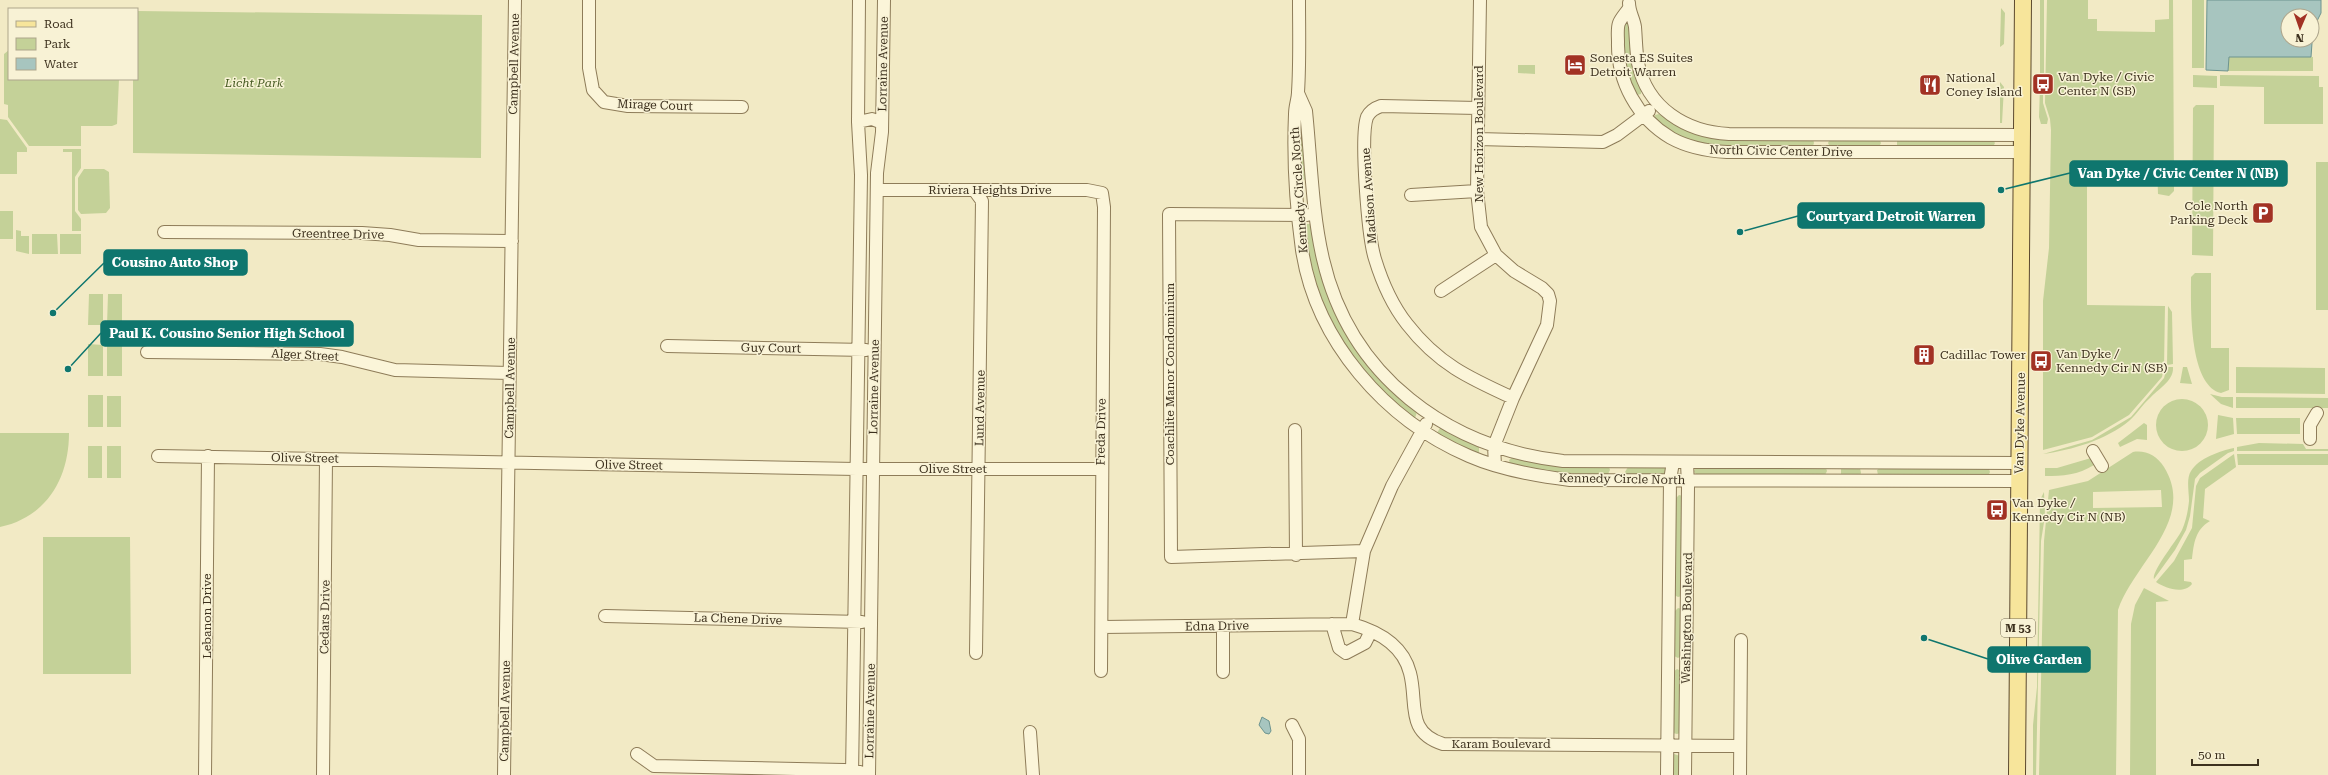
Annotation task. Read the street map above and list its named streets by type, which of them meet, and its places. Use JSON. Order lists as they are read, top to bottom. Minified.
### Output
{"streets":{"main road":["Van Dyke Avenue","M 53"],"street":["Campbell Avenue","Lorraine Avenue","Mirage Court","New Horizon Boulevard","North Civic Center Drive","Riviera Heights Drive","Kennedy Circle North","Madison Avenue","Greentree Drive","Guy Court","Alger Street","Coachlite Manor Condominium","Lund Avenue","Freda Drive","Olive Street","Lebanon Drive","Cedars Drive","Washington Boulevard","La Chene Drive","Edna Drive","Karam Boulevard"]},"crossings":[["Campbell Avenue","Greentree Drive"],["Campbell Avenue","Alger Street"],["Campbell Avenue","Olive Street"],["Lorraine Avenue","Riviera Heights Drive"],["Lorraine Avenue","Guy Court"],["Lorraine Avenue","Olive Street"],["Lorraine Avenue","La Chene Drive"],["New Horizon Boulevard","Kennedy Circle North"],["New Horizon Boulevard","Madison Avenue"],["North Civic Center Drive","Van Dyke Avenue"],["Riviera Heights Drive","Lund Avenue"],["Riviera Heights Drive","Freda Drive"],["Kennedy Circle North","Coachlite Manor Condominium"],["Kennedy Circle North","Van Dyke Avenue"],["Kennedy Circle North","Washington Boulevard"],["Lund Avenue","Olive Street"],["Freda Drive","Olive Street"],["Freda Drive","Edna Drive"],["Olive Street","Lebanon Drive"],["Olive Street","Cedars Drive"],["Washington Boulevard","Karam Boulevard"],["Edna Drive","Karam Boulevard"]],"parks":["Licht Park"],"places":{"hotel":["Sonesta ES Suites Detroit Warren"],"bus stop":["Van Dyke / Civic Center N (SB)","Van Dyke / Kennedy Cir N (SB)","Van Dyke / Kennedy Cir N (NB)"],"restaurant":["National Coney Island"],"other":["Van Dyke / Civic Center N (NB)","Courtyard Detroit Warren","Cousino Auto Shop","Paul K. Cousino Senior High School","Olive Garden"],"parking":["Cole North Parking Deck"],"building":["Cadillac Tower"]},"legend":["Road","Park","Water"],"scale_bar":"50 m","north":"bottom"}
